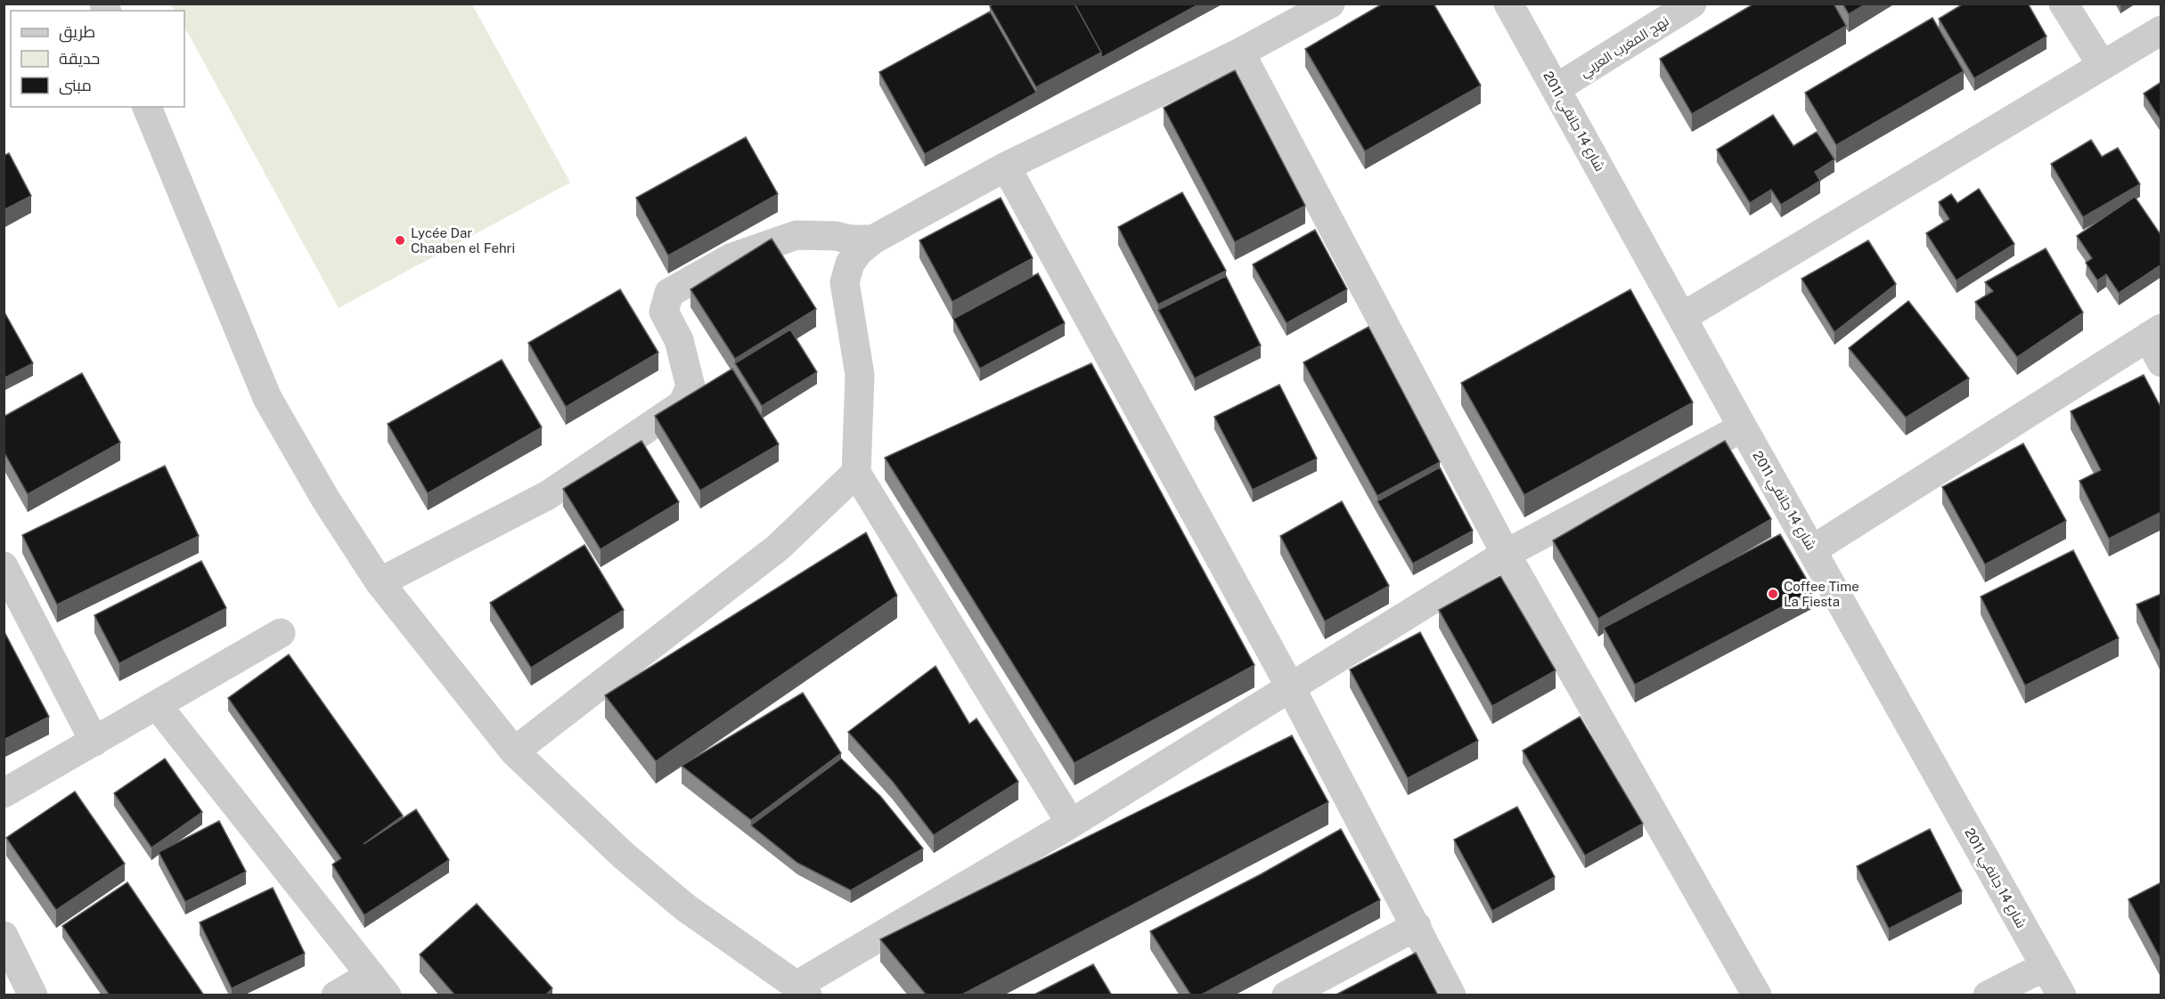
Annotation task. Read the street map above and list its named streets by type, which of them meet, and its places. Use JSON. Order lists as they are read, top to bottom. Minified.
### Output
{"streets":{"street":["نهج المغرب العربي","شارع 14 جانفي 2011"]},"crossings":[["نهج المغرب العربي","شارع 14 جانفي 2011"]],"places":["Lycée Dar Chaaben el Fehri","Coffee Time La Fiesta"],"legend":["طريق","حديقة","مبنى"]}
